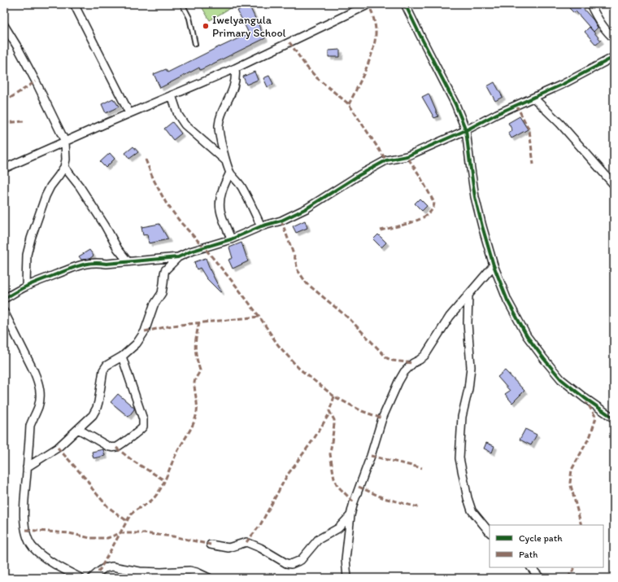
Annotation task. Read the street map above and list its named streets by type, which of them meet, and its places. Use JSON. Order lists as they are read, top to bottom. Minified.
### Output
{"places":["Iwelyangula Primary School"],"legend":["Cycle path","Path"]}
